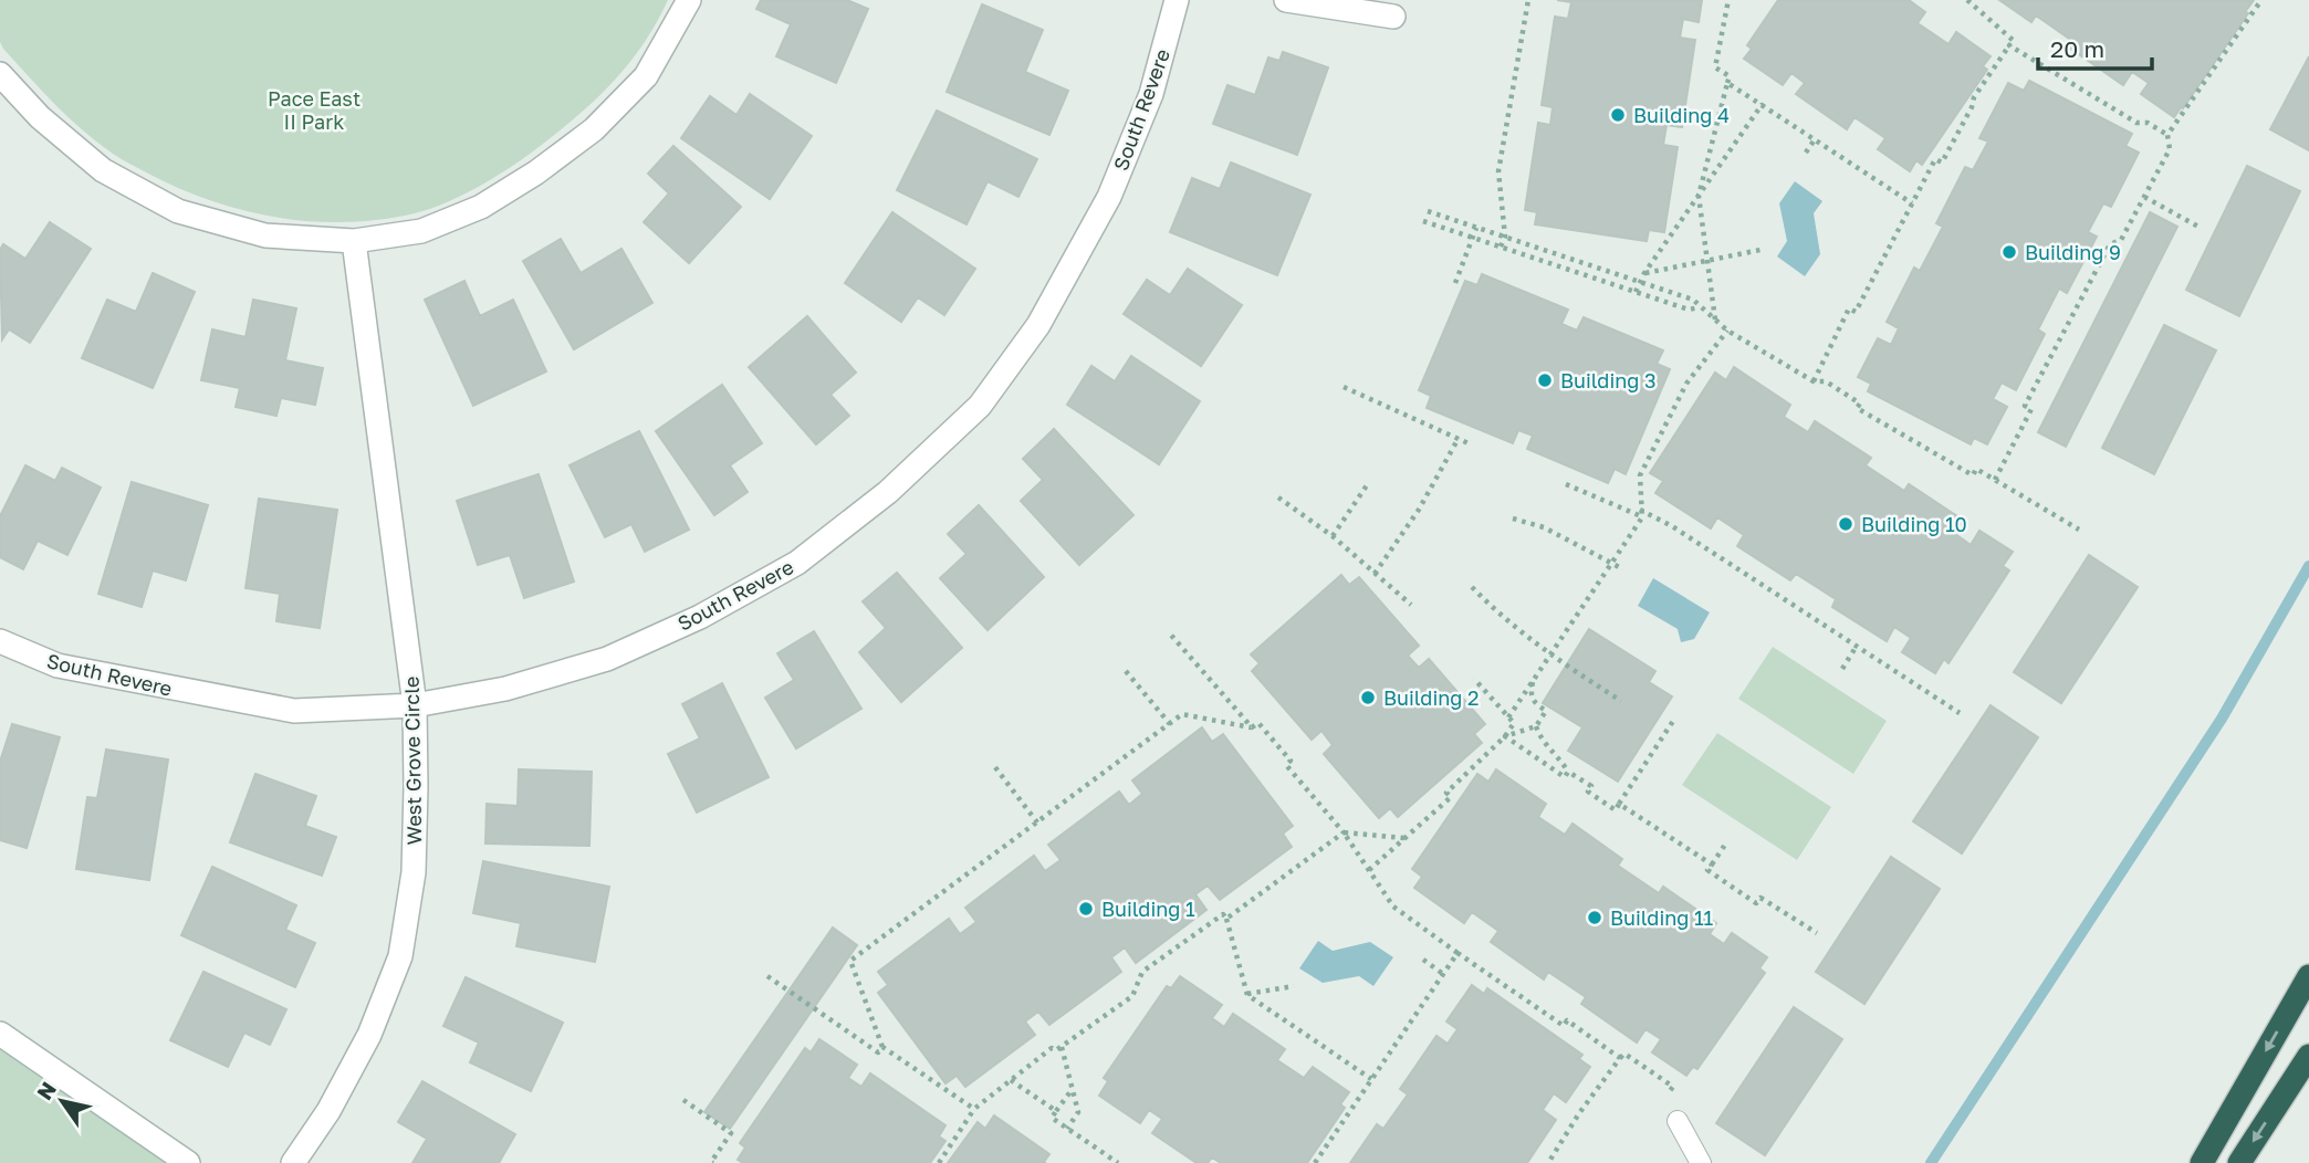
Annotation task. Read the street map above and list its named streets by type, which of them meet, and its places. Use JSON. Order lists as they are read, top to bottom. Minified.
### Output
{"streets":{"street":["South Revere","West Grove Circle"]},"crossings":[["South Revere","West Grove Circle"]],"parks":["Pace East II Park"],"places":["Building 4","Building 9","Building 3","Building 10","Building 2","Building 1","Building 11"],"scale_bar":"20 m","north":"top left"}
